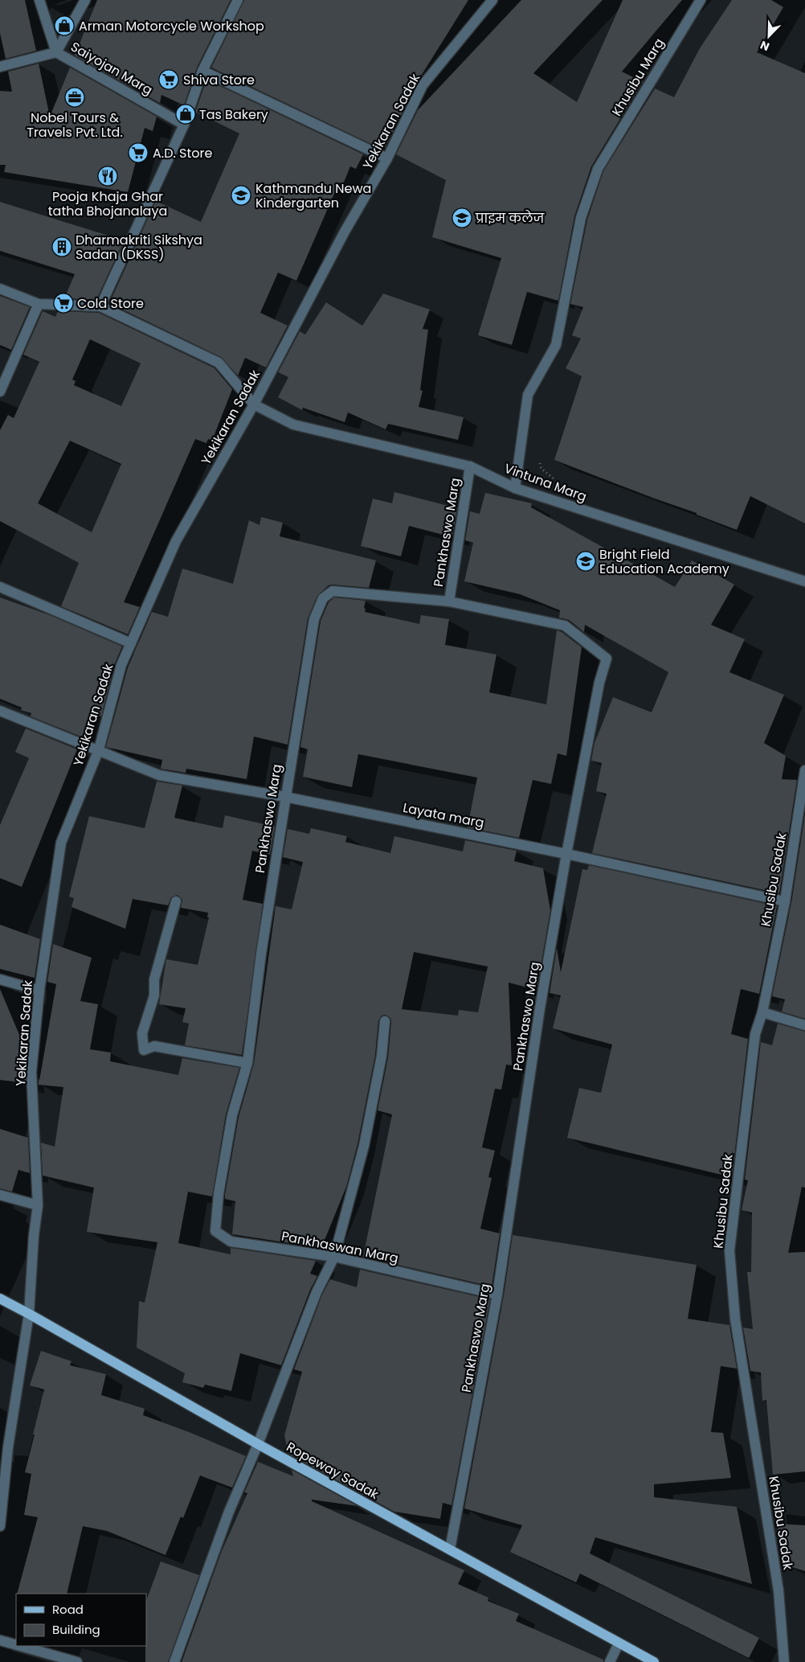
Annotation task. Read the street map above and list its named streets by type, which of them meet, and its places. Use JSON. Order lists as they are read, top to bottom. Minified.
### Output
{"streets":{"main road":["Ropeway Sadak"],"street":["Saiyojan Marg","Khusibu Marg","Yekikaran Sadak","Vintuna Marg","Pankhaswo Marg","Layata marg","Khusibu Sadak","Pankhaswan Marg"]},"crossings":[["Khusibu Marg","Vintuna Marg"],["Yekikaran Sadak","Vintuna Marg"],["Yekikaran Sadak","Layata marg"],["Yekikaran Sadak","Ropeway Sadak"],["Vintuna Marg","Pankhaswo Marg"],["Pankhaswo Marg","Layata marg"],["Pankhaswo Marg","Pankhaswan Marg"],["Pankhaswo Marg","Ropeway Sadak"],["Layata marg","Khusibu Sadak"]],"places":{"shop":["Arman Motorcycle Workshop","Tas Bakery"],"supermarket":["Shiva Store","A.D. Store","Cold Store"],"office":["Nobel Tours & Travels Pvt. Ltd."],"restaurant":["Pooja Khaja Ghar tatha Bhojanalaya"],"school or university":["Kathmandu Newa Kindergarten","प्राइम कलेज","Bright Field Education Academy"],"building":["Dharmakriti Sikshya Sadan (DKSS)"]},"legend":["Road","Building"],"north":"bottom left"}
